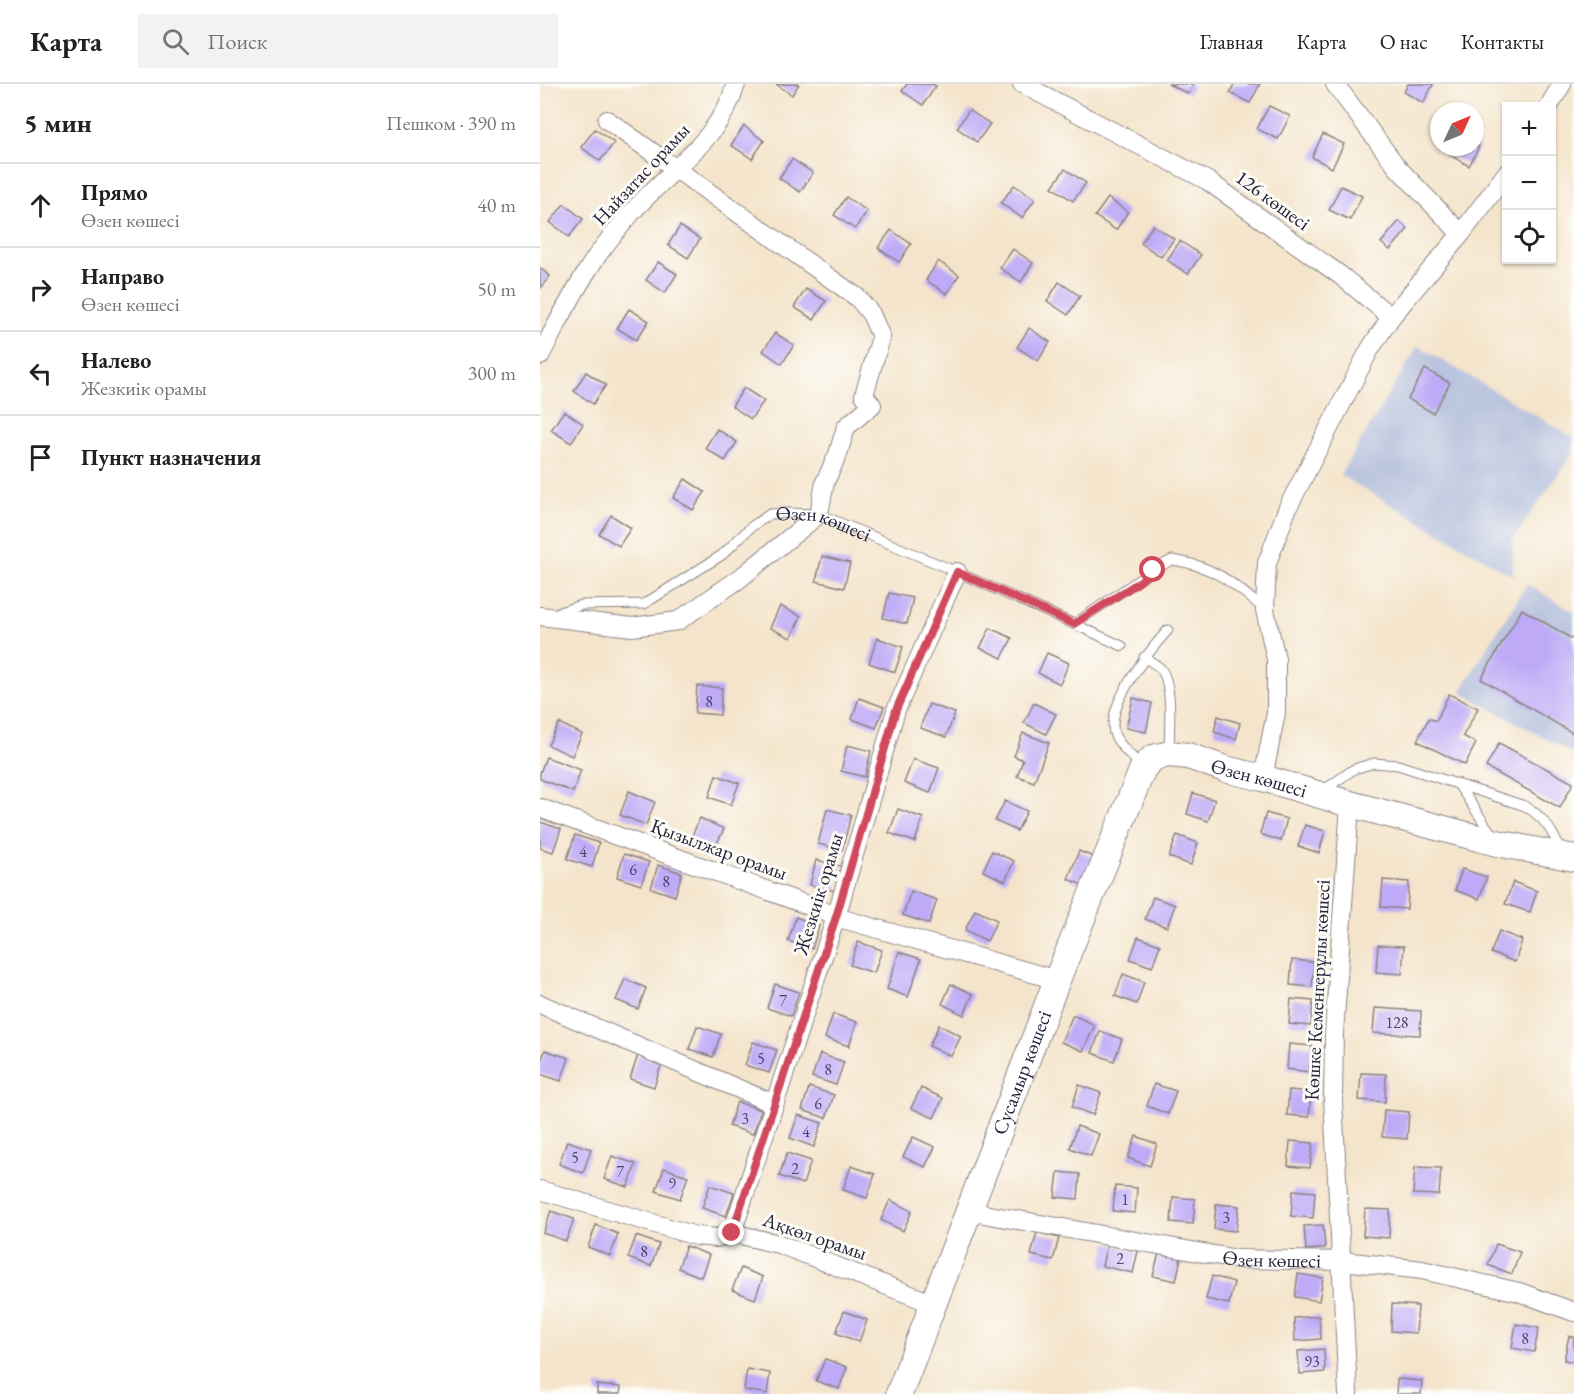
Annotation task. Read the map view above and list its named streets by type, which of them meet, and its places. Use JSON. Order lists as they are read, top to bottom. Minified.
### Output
{"streets":{"main road":["Өзен көшесі","Сусамыр көшесі"],"street":["Найзатас орамы","126 көшесі","Қызылжар орамы","Жезкиік орамы","Көшке Кеменгерұлы көшесі","Ақкөл орамы"]},"crossings":[["Өзен көшесі","Жезкиік орамы"],["Өзен көшесі","Көшке Кеменгерұлы көшесі"],["Өзен көшесі","Сусамыр көшесі"],["Қызылжар орамы","Жезкиік орамы"],["Қызылжар орамы","Сусамыр көшесі"],["Жезкиік орамы","Ақкөл орамы"],["Сусамыр көшесі","Ақкөл орамы"]],"house_numbers":["8","4","6","8","7","128","5","8","6","3","4","5","2","7","9","1","3","8","2","8","93"],"north":"top right","page":{"header":"Карта","search":"Поиск","nav":["Главная","Карта","О нас","Контакты"],"heading":["5 мин","Пешком · 390 m"],"map_buttons":["+","−"],"list":[["Прямо","Өзен көшесі","40 m"],["Направо","Өзен көшесі","50 m"],["Налево","Жезкиік орамы","300 m"],"Пункт назначения"]}}
